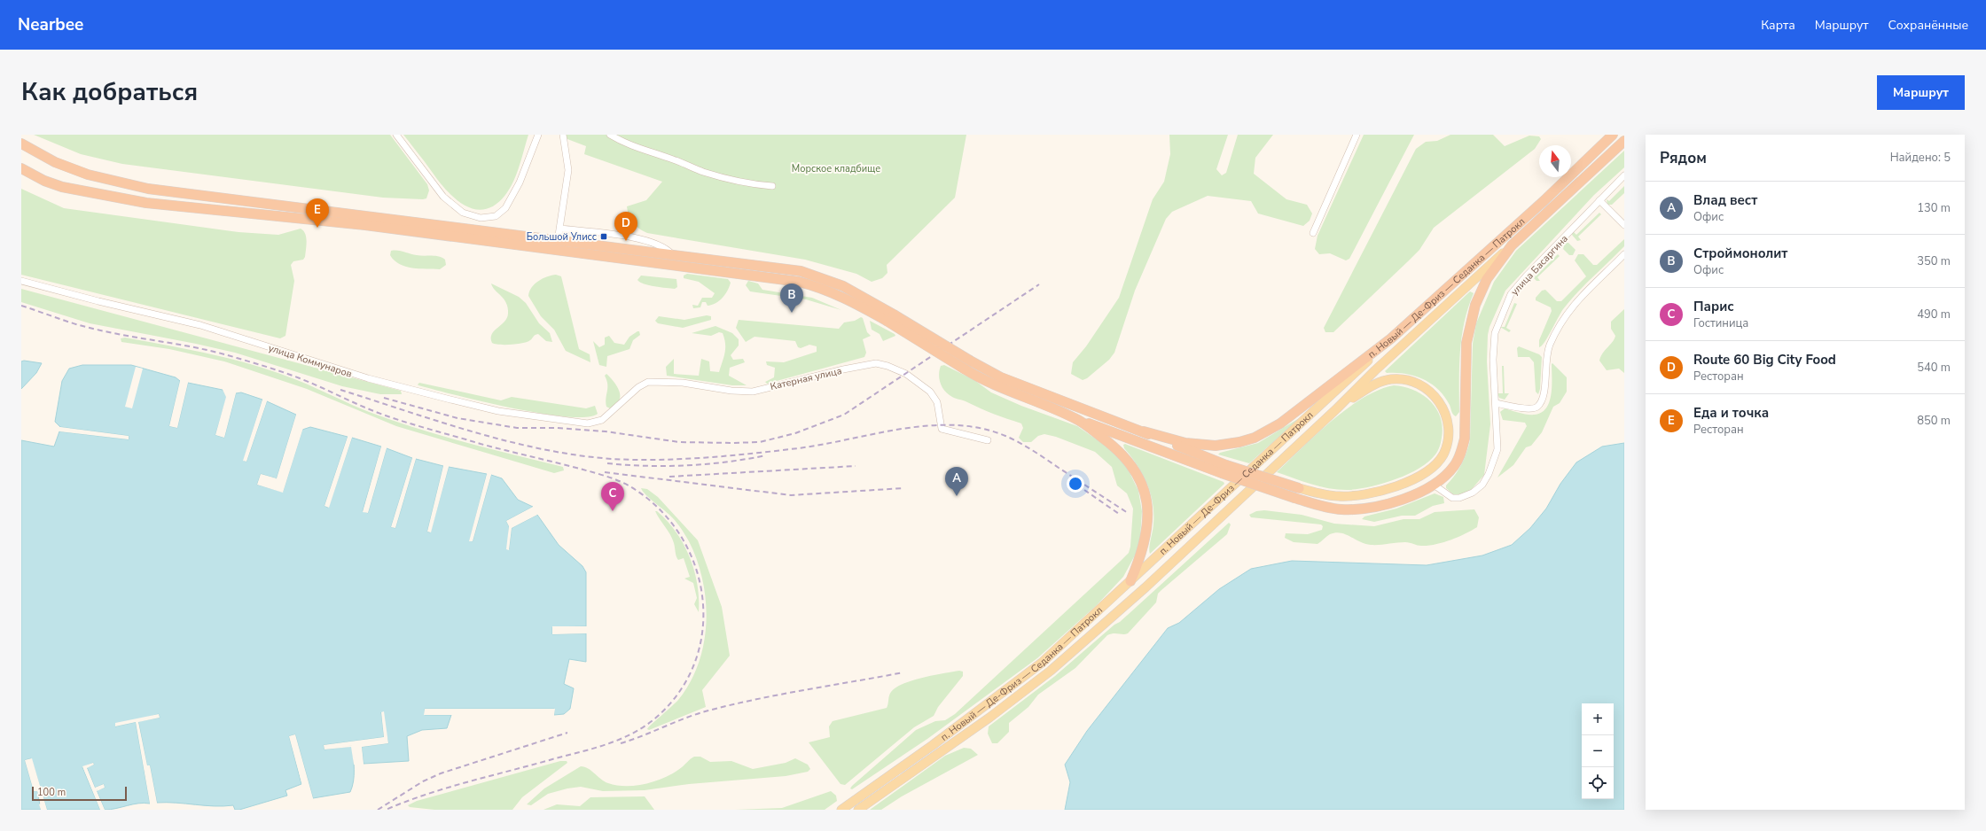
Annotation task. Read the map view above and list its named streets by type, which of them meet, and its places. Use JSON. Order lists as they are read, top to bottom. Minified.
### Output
{"streets":{"highway":["п. Новый — Де-Фриз — Седанка — Патрокл"],"street":["улица Басаргина","улица Коммунаров","Катерная улица"]},"crossings":[["улица Коммунаров","Катерная улица"]],"parks":["Морское кладбище"],"places":{"transit":["Большой Улисс"]},"scale_bar":"100 m","north":"top","page":{"header":"Nearbee","nav":["Карта","Маршрут","Сохранённые"],"title":"Как добраться","buttons":"Маршрут","heading":["Рядом","Найдено: 5"],"list":[{"mark":"A","name":"Влад вест","note":"Офис","value":"130 m"},{"mark":"B","name":"Строймонолит","note":"Офис","value":"350 m"},{"mark":"C","name":"Парис","note":"Гостиница","value":"490 m"},{"mark":"D","name":"Route 60 Big City Food","note":"Ресторан","value":"540 m"},{"mark":"E","name":"Еда и точка","note":"Ресторан","value":"850 m"}],"pins":["E","D","B","A","C"],"map_buttons":["+","−"],"scale":"100 m"}}
